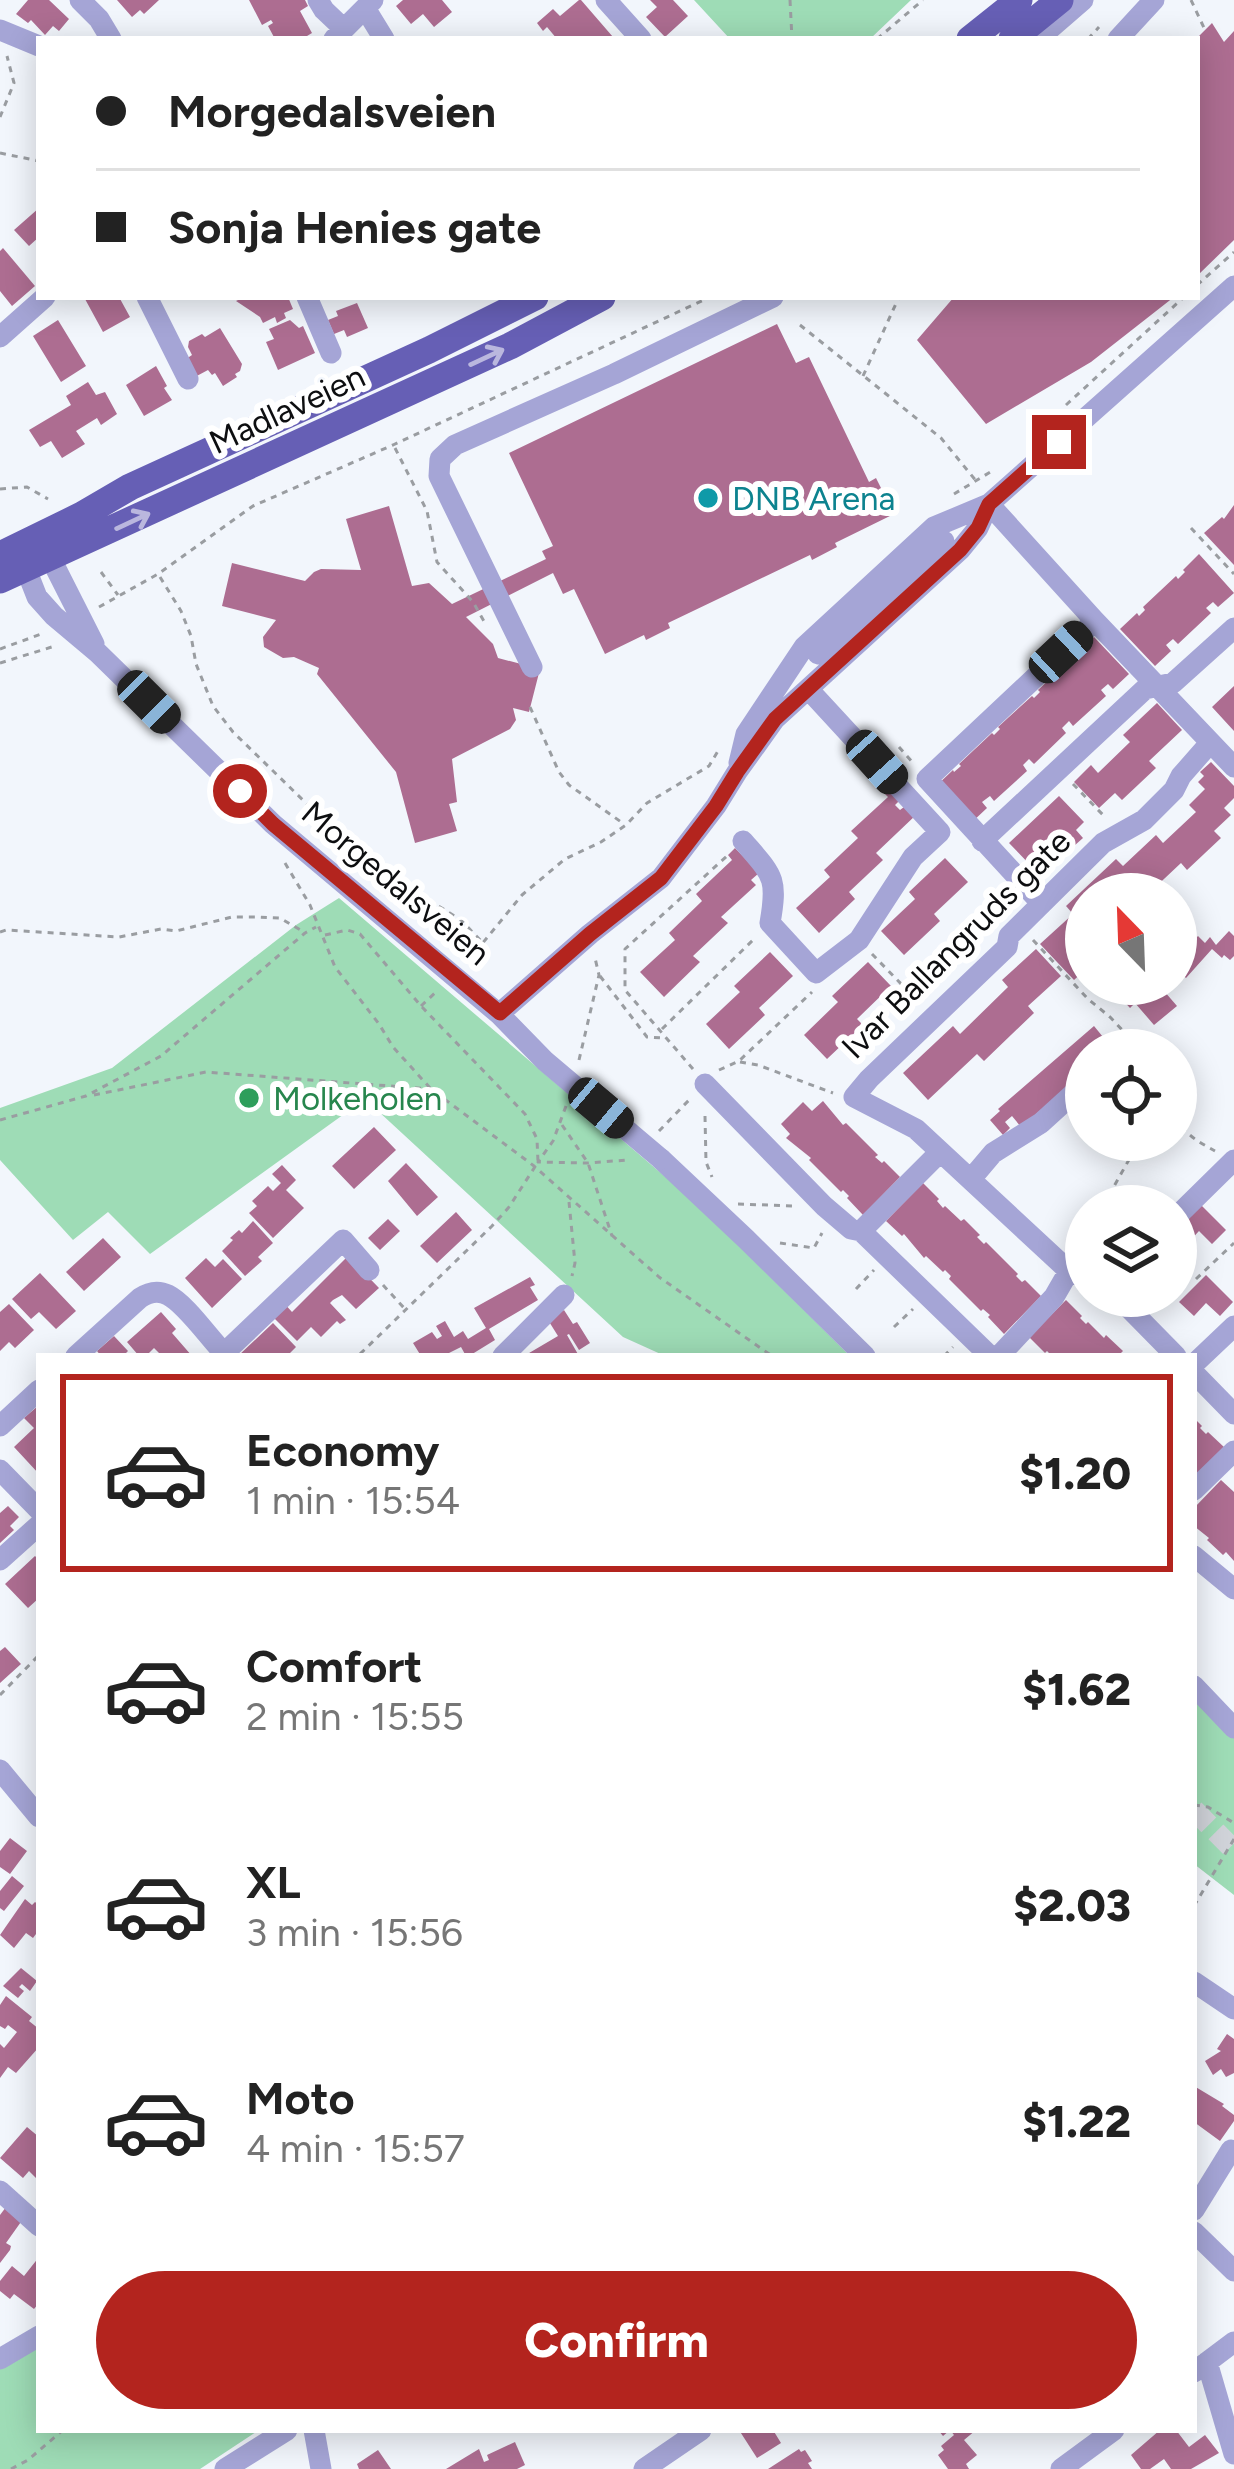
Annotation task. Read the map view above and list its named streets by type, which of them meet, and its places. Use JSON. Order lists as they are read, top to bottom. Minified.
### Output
{"streets":{"main road":["Madlaveien"],"street":["Morgedalsveien","Ivar Ballangruds gate"]},"crossings":[["Madlaveien","Morgedalsveien"]],"places":["DNB Arena","Molkeholen"],"north":"top left","page":{"banner":["Morgedalsveien","Sonja Henies gate"],"list":[{"name":"Economy","note":"1 min · 15:54","value":"$1.20"},{"name":"Comfort","note":"2 min · 15:55","value":"$1.62"},{"name":"XL","note":"3 min · 15:56","value":"$2.03"},{"name":"Moto","note":"4 min · 15:57","value":"$1.22"}],"buttons":"Confirm"}}
